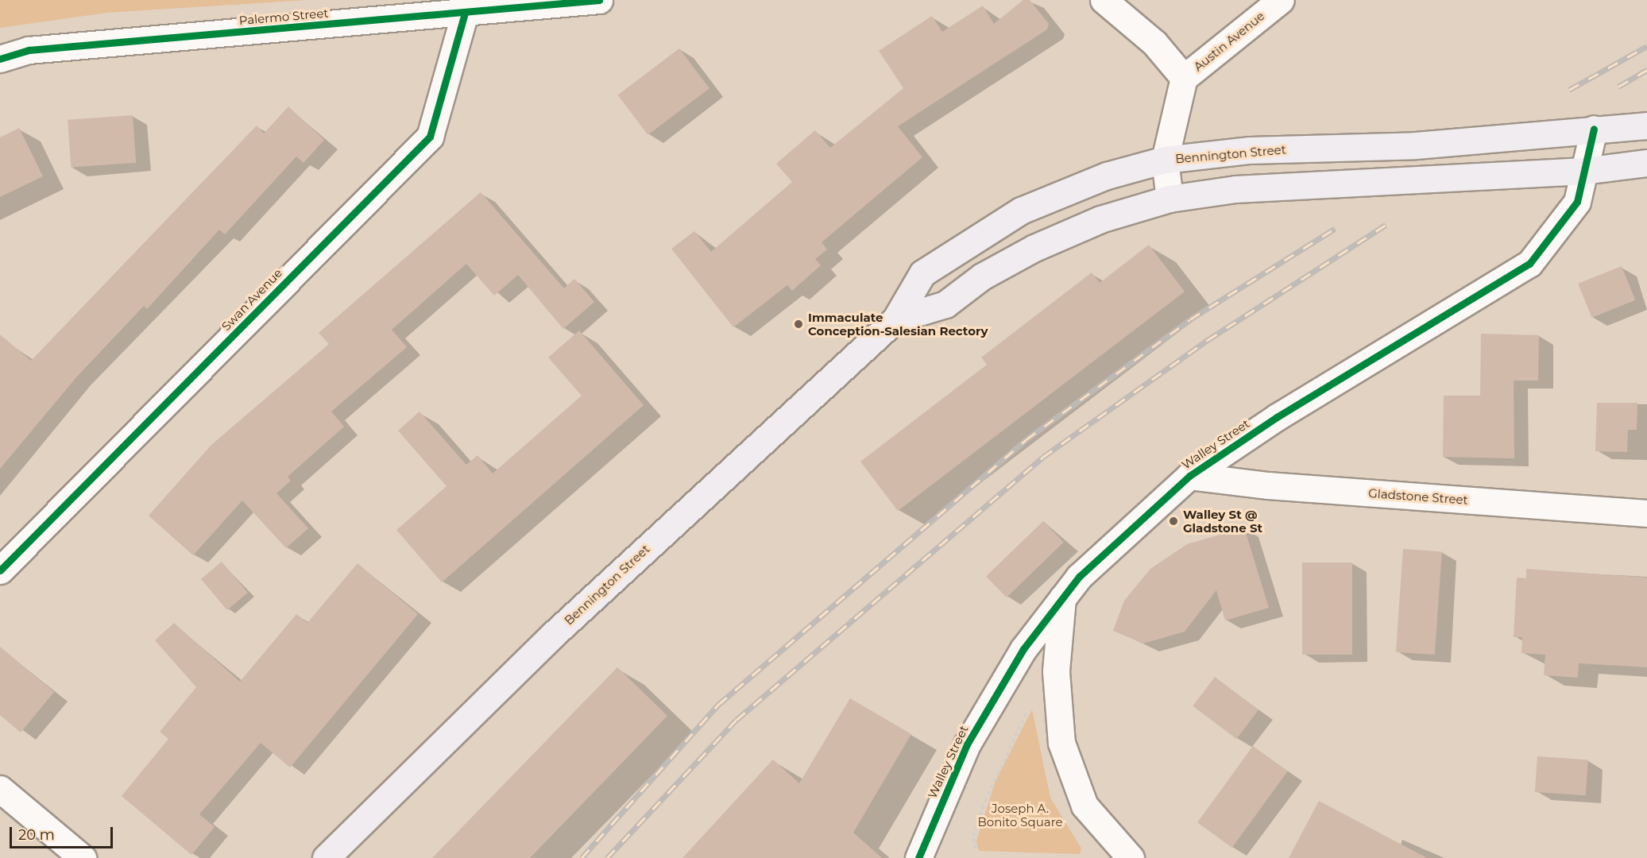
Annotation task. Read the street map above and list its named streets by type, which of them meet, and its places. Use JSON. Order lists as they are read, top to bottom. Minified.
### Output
{"streets":{"main road":["Bennington Street"],"street":["Palermo Street","Austin Avenue","Swan Avenue","Walley Street","Gladstone Street"]},"crossings":[["Palermo Street","Swan Avenue"],["Austin Avenue","Bennington Street"],["Bennington Street","Walley Street"],["Walley Street","Gladstone Street"]],"parks":["Joseph A. Bonito Square"],"places":["Immaculate Conception-Salesian Rectory","Walley St @ Gladstone St"],"scale_bar":"20 m"}
